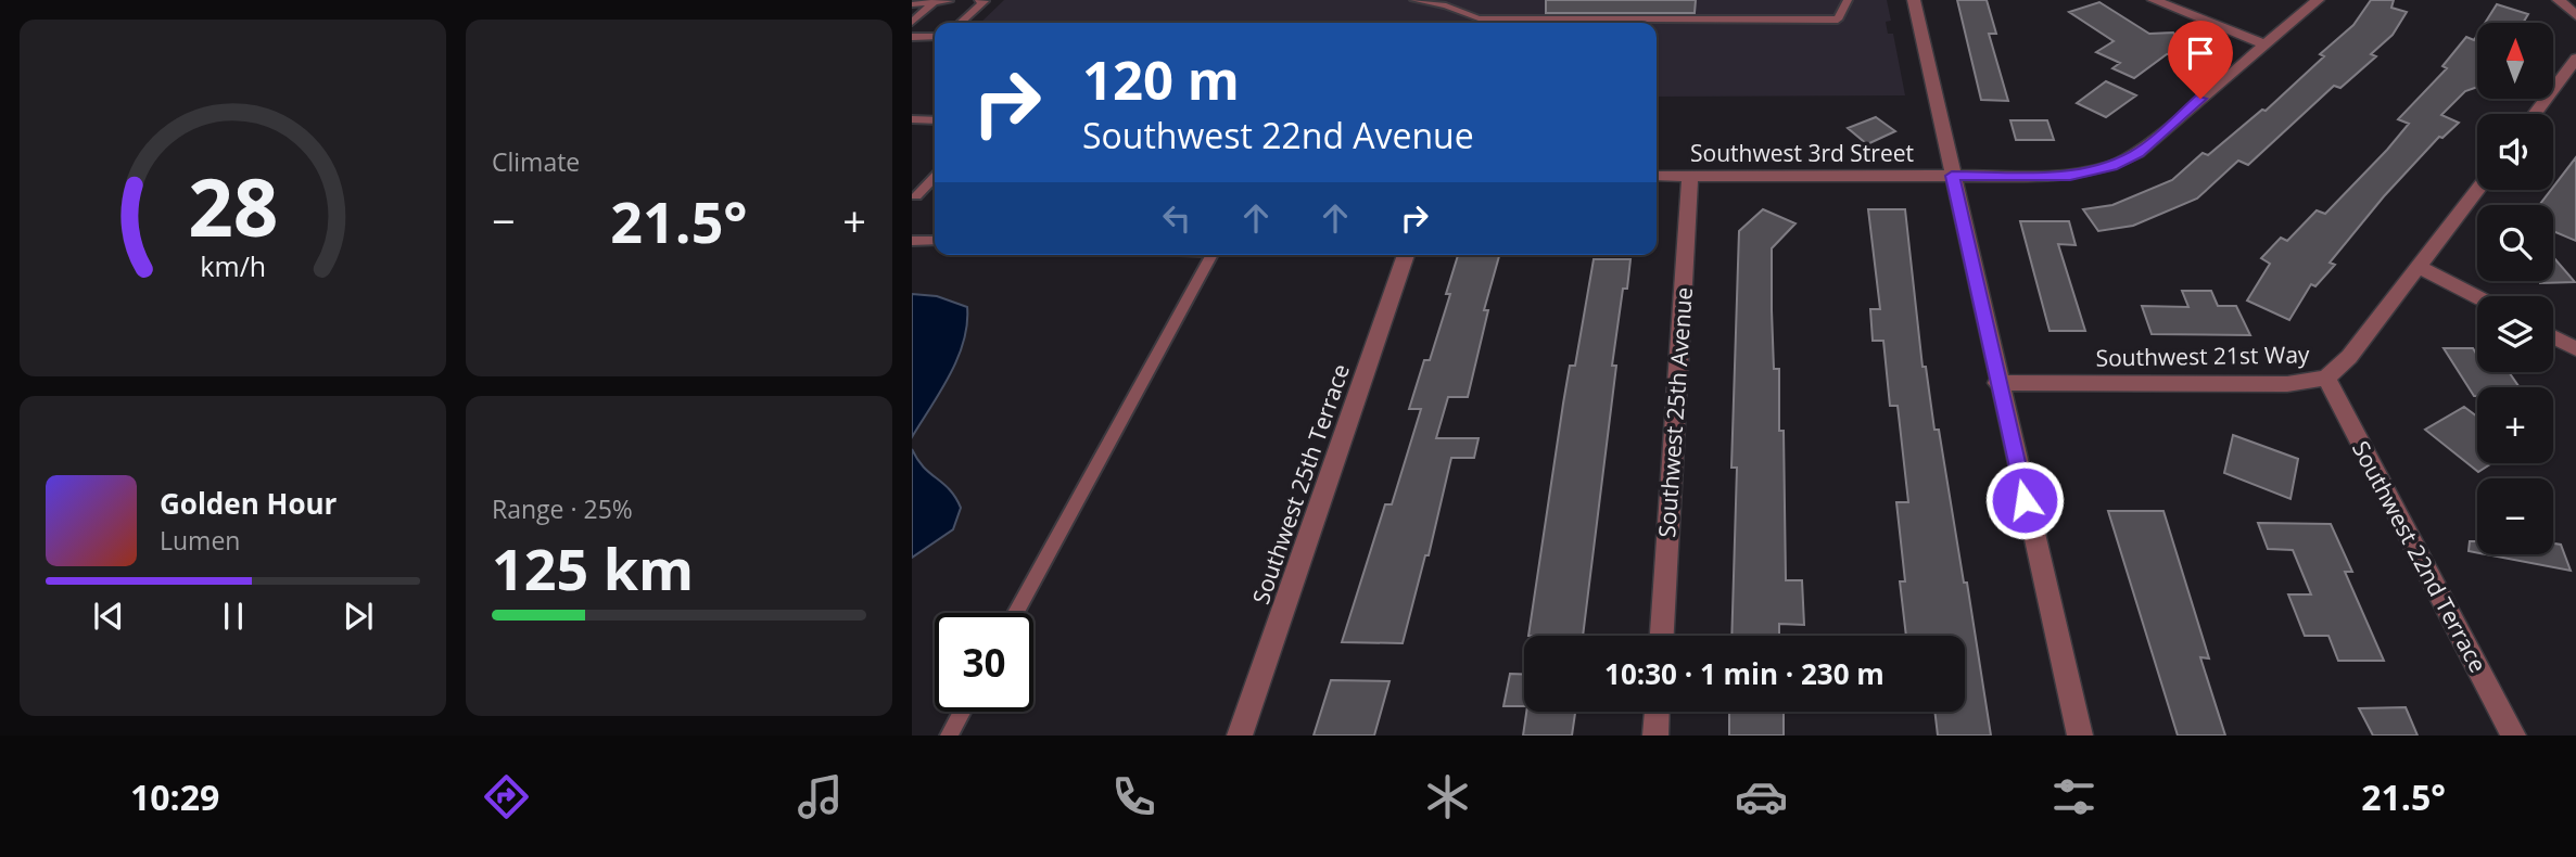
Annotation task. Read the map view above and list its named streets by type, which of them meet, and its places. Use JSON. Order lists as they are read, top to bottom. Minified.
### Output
{"streets":{"street":["Southwest 3rd Street","Southwest 21st Way","Southwest 25th Avenue","Southwest 25th Terrace","Southwest 22nd Terrace"]},"crossings":[["Southwest 3rd Street","Southwest 25th Avenue"],["Southwest 21st Way","Southwest 22nd Terrace"]],"north":"top","page":{"tile":["Climate",["Range · 25%","125 km"]],"map_buttons":["+","−"],"turn":["120 m","Southwest 22nd Avenue"],"heat":["−","21.5°","+"],"song":["Golden Hour","Lumen"],"limit":"30","trip":"10:30 · 1 min · 230 m","tabs":["10:29","21.5°"],"gauge":["28","km/h"]}}
